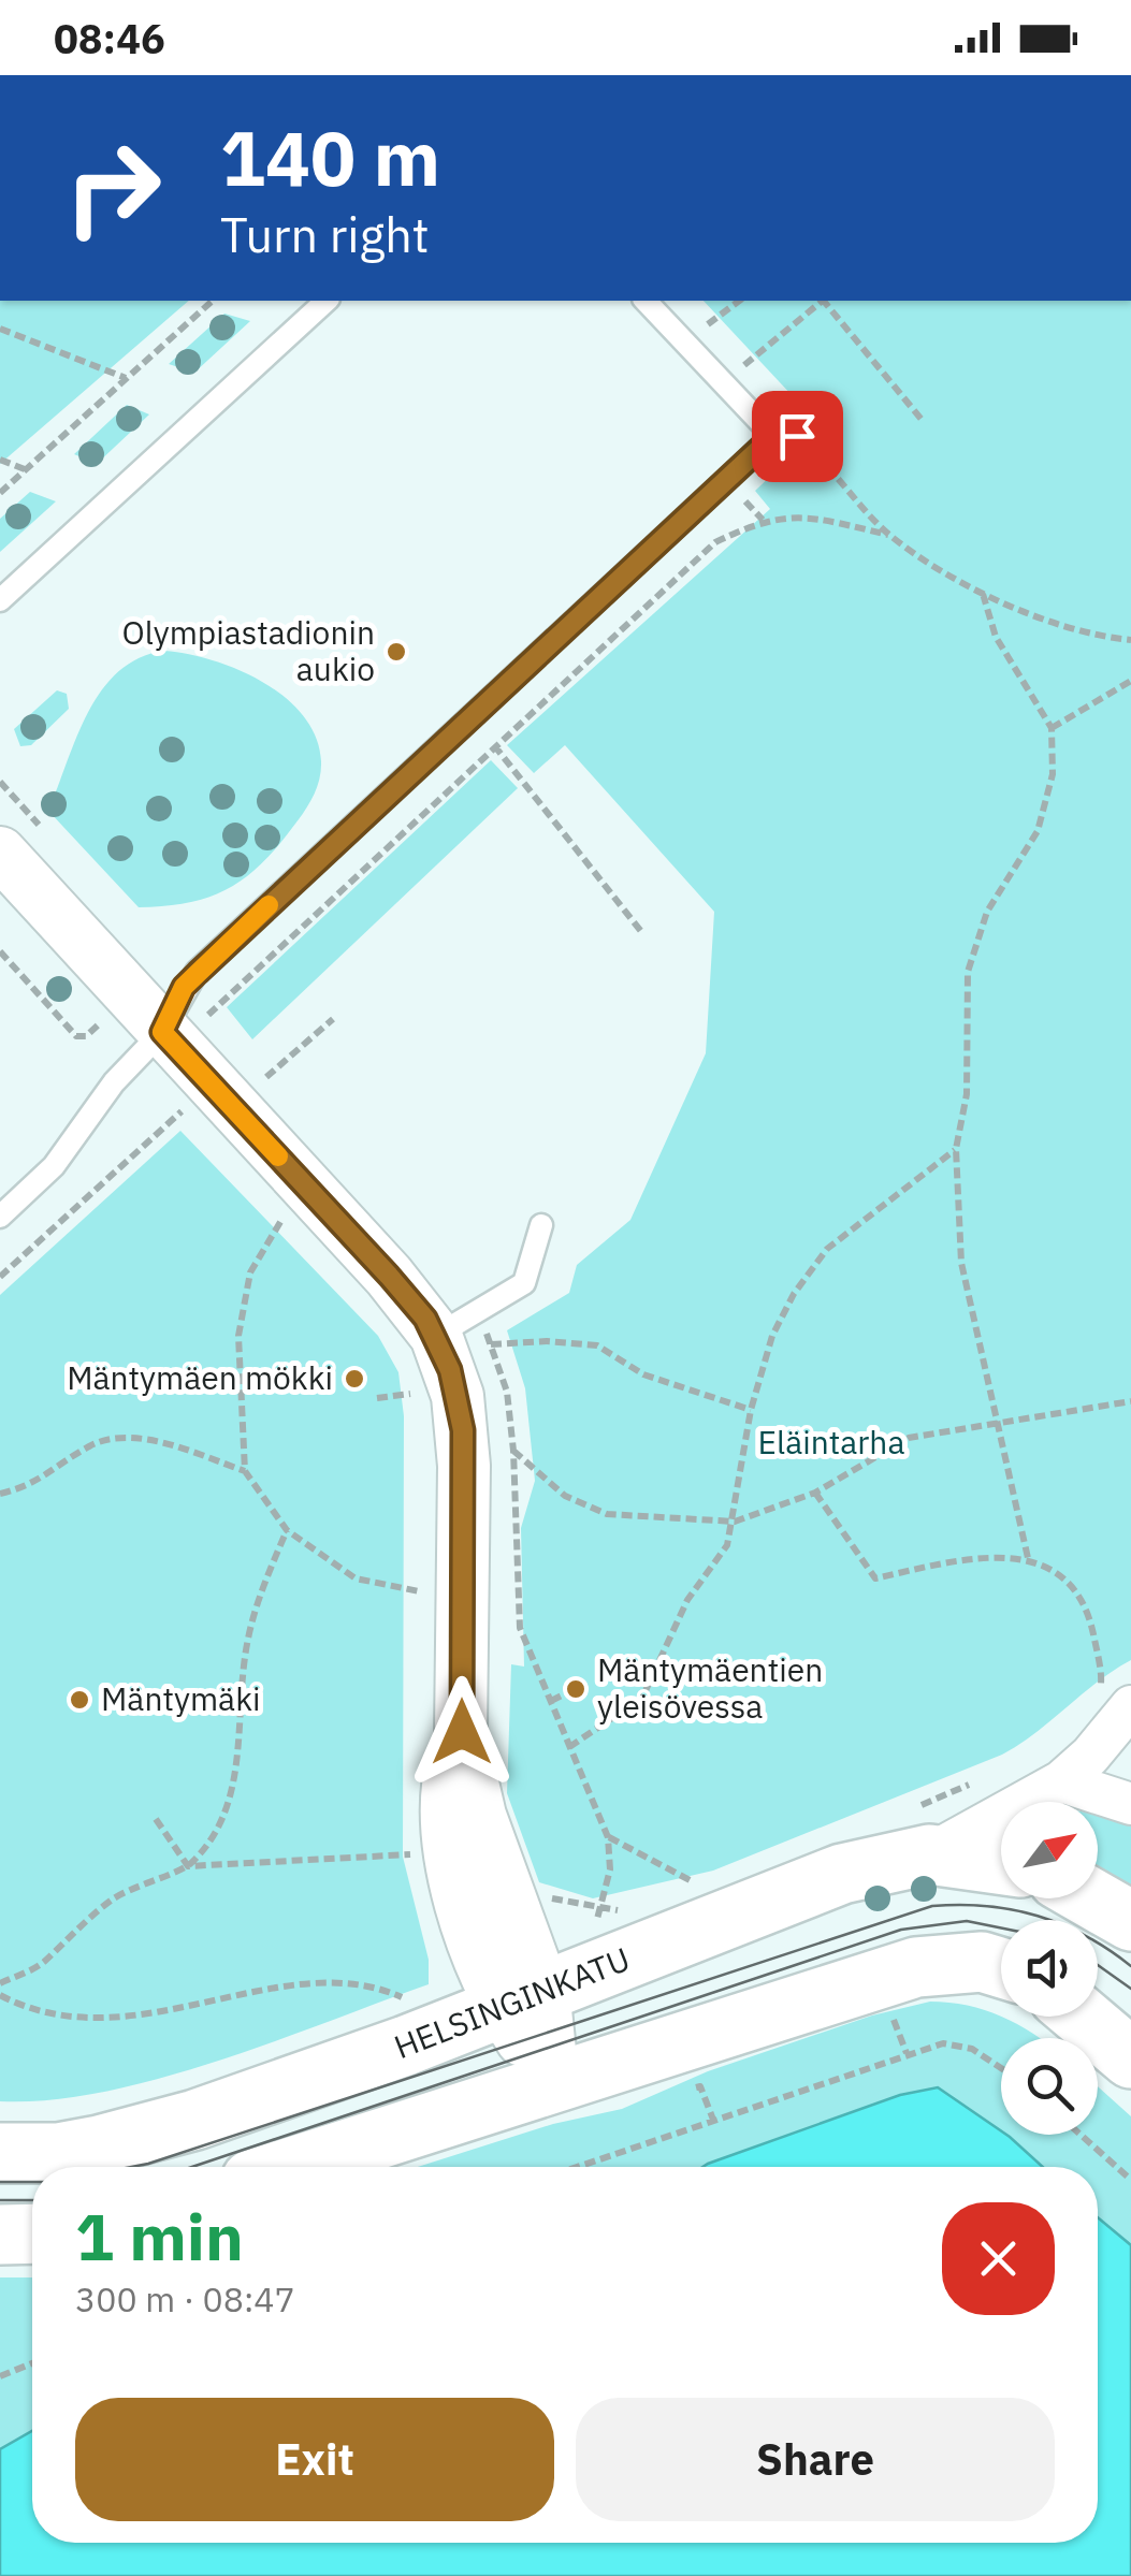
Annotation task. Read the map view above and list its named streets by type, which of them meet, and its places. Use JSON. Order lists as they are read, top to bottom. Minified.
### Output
{"streets":{"main road":["HELSINGINKATU"]},"parks":["Eläintarha"],"places":["Olympiastadionin aukio","Mäntymäen mökki","Mäntymäentien yleisövessa","Mäntymäki"],"north":"top right","page":{"status":"08:46","turn":["140 m","Turn right"],"heading":["1 min","300 m · 08:47"],"buttons":["Exit","Share"]}}
